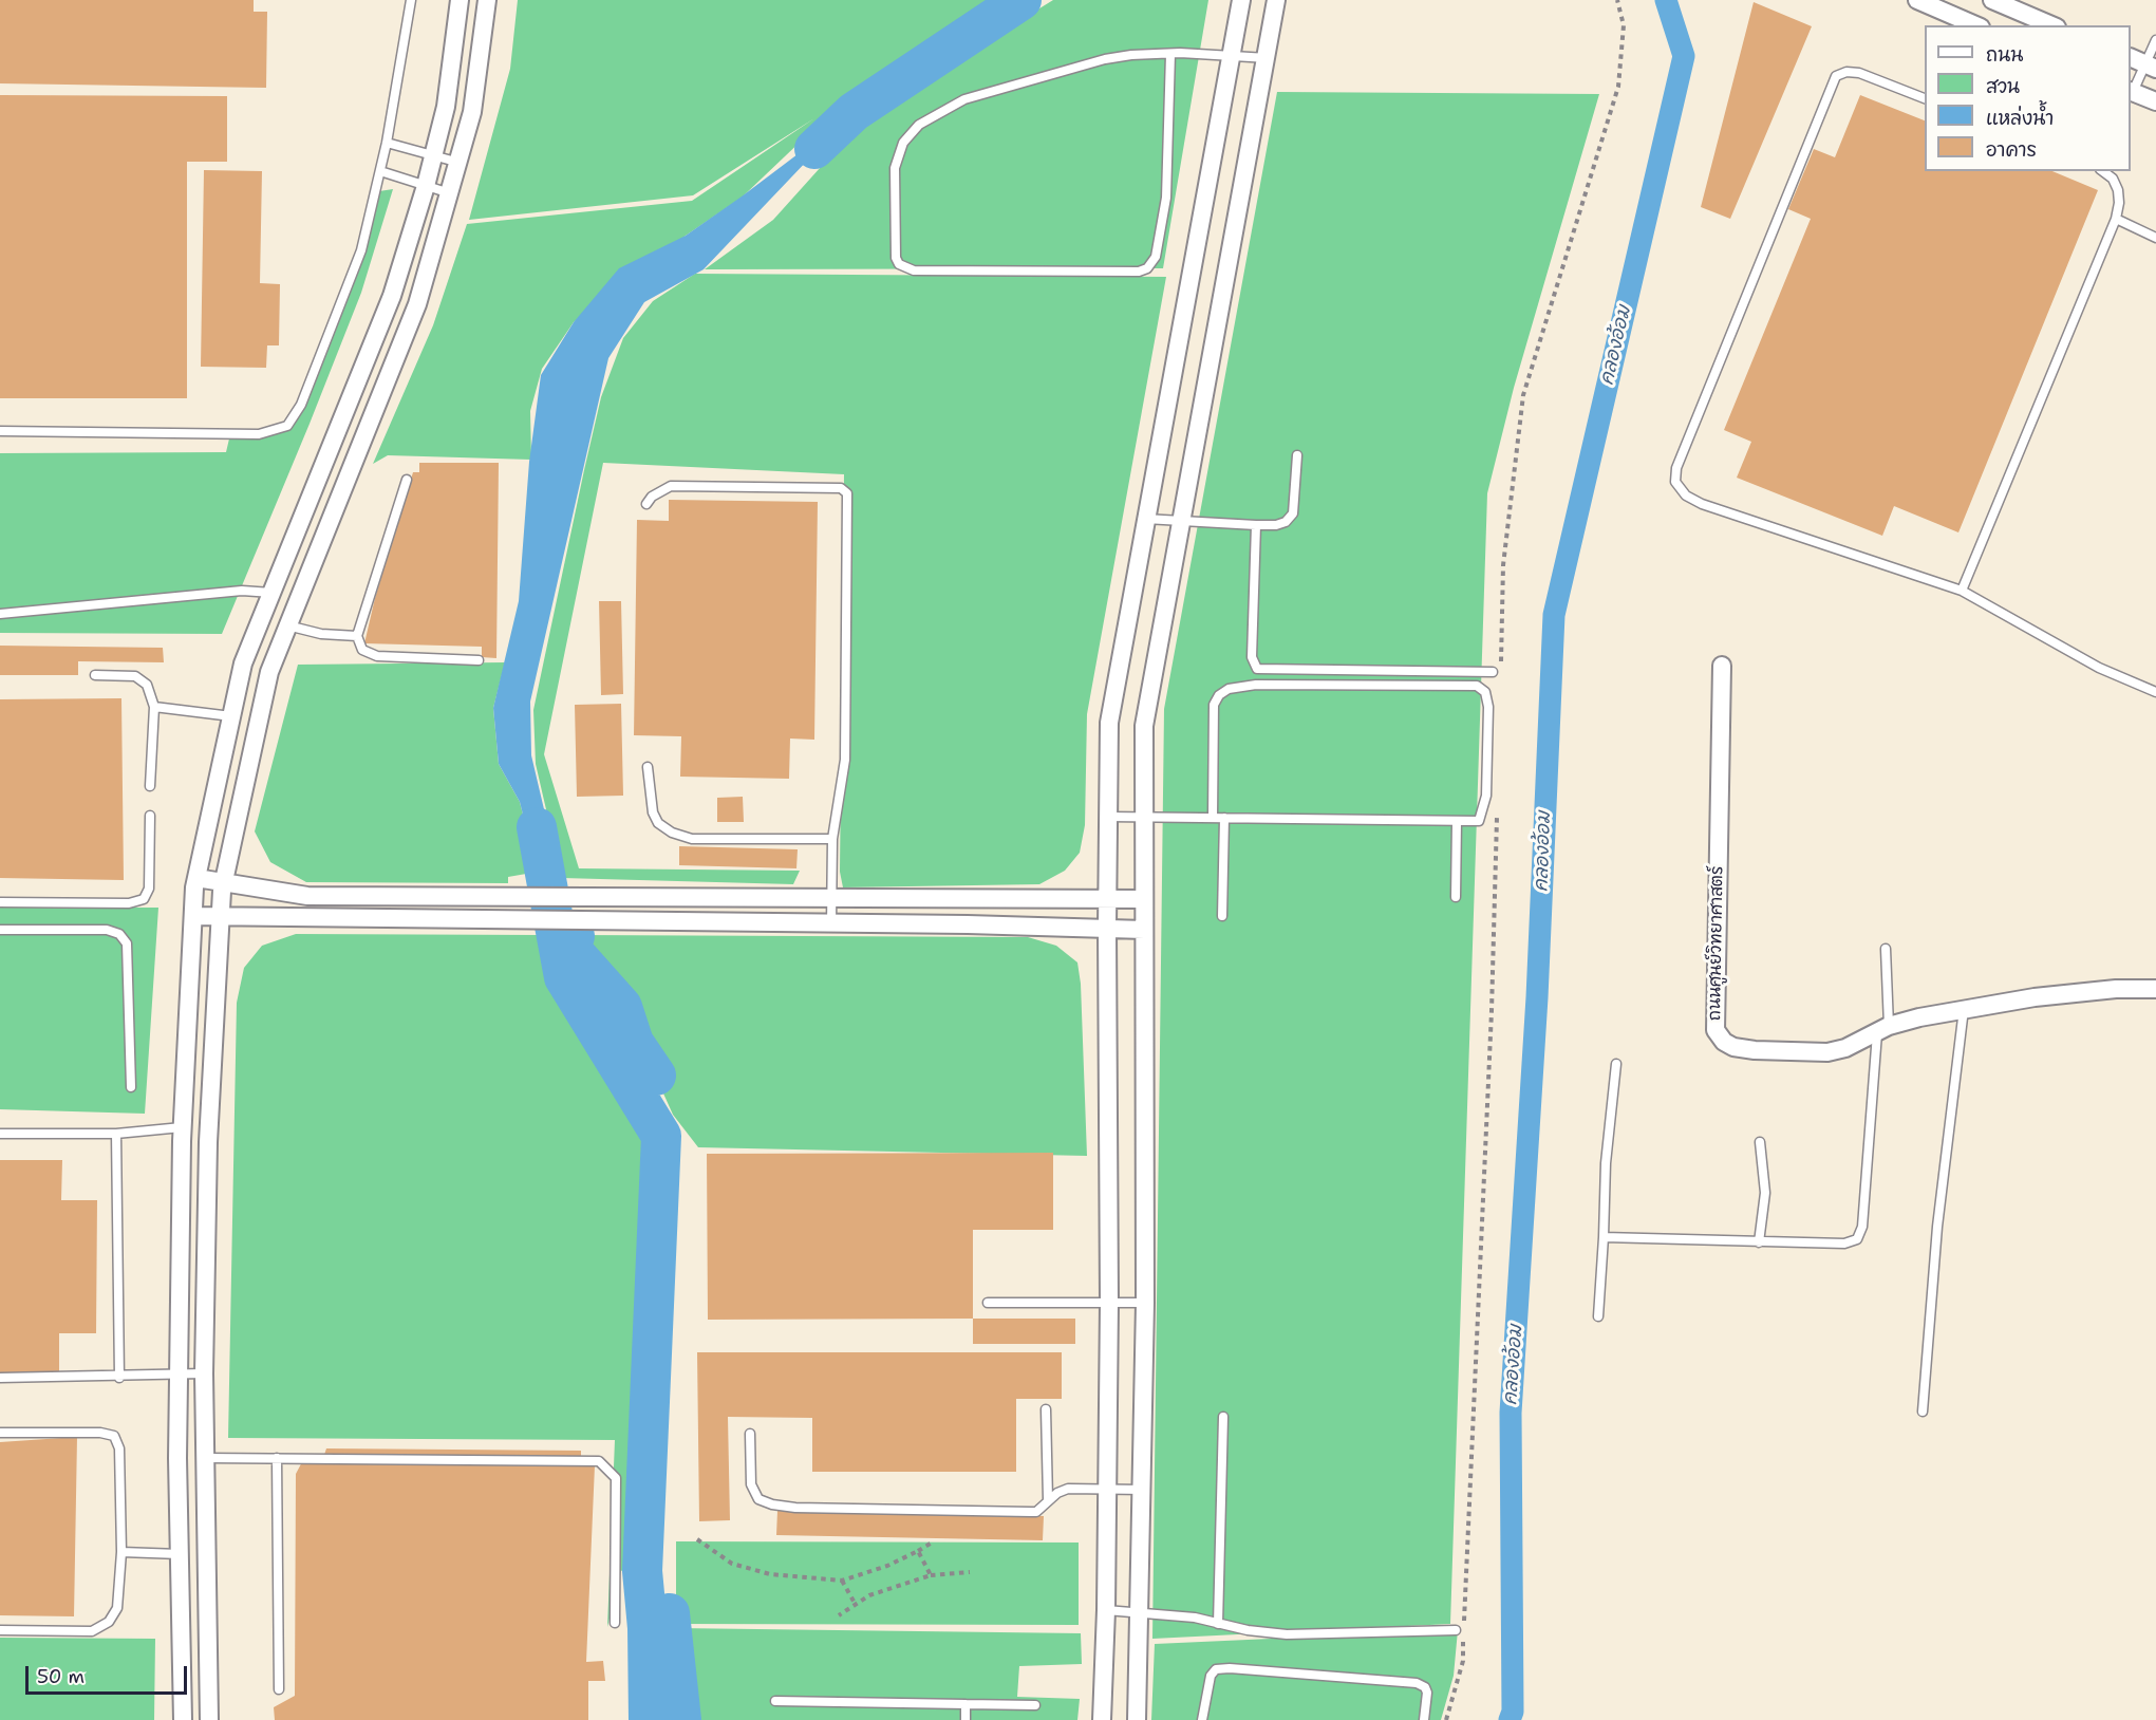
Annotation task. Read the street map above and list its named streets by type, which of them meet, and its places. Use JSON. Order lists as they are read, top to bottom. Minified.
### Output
{"streets":{"street":["ถนนศูนย์วิทยาศาสตร์"]},"water":["คลองอ้อม"],"legend":["ถนน","สวน","แหล่งน้ำ","อาคาร"],"scale_bar":"50 m"}
